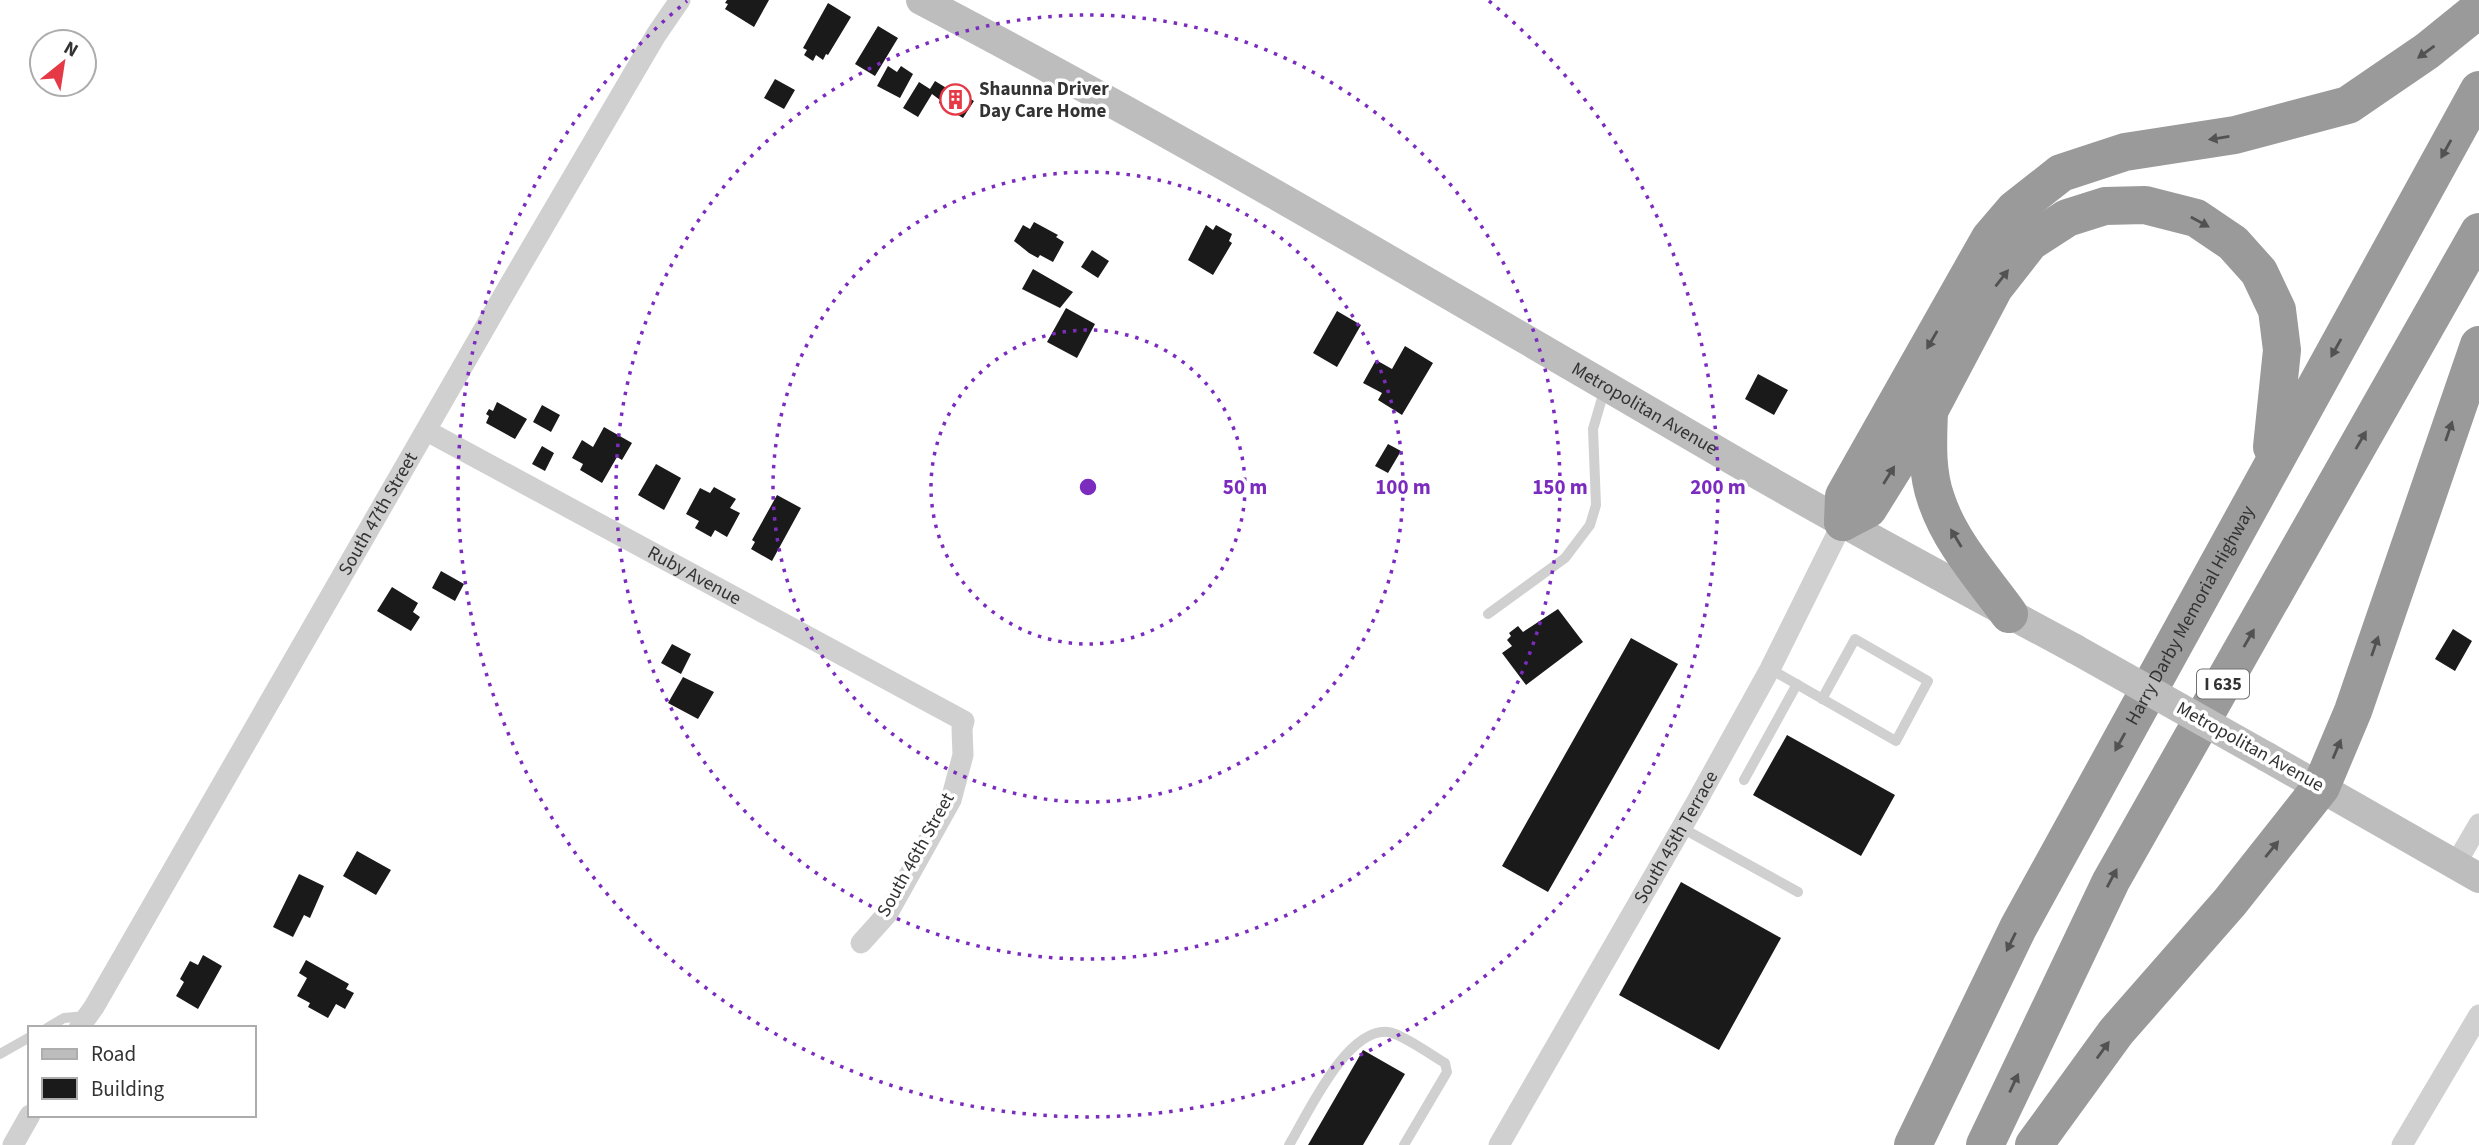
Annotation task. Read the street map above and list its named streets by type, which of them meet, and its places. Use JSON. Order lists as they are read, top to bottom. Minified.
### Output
{"streets":{"highway":["Harry Darby Memorial Highway","I 635"],"main road":["Metropolitan Avenue"],"street":["South 47th Street","Ruby Avenue","South 45th Terrace","South 46th Street"]},"crossings":[["Metropolitan Avenue","South 45th Terrace"],["South 47th Street","Ruby Avenue"],["Ruby Avenue","South 46th Street"]],"places":{"building":["Shaunna Driver Day Care Home"]},"legend":["Road","Building"],"north":"top right","rings":["50 m","100 m","150 m","200 m"]}
